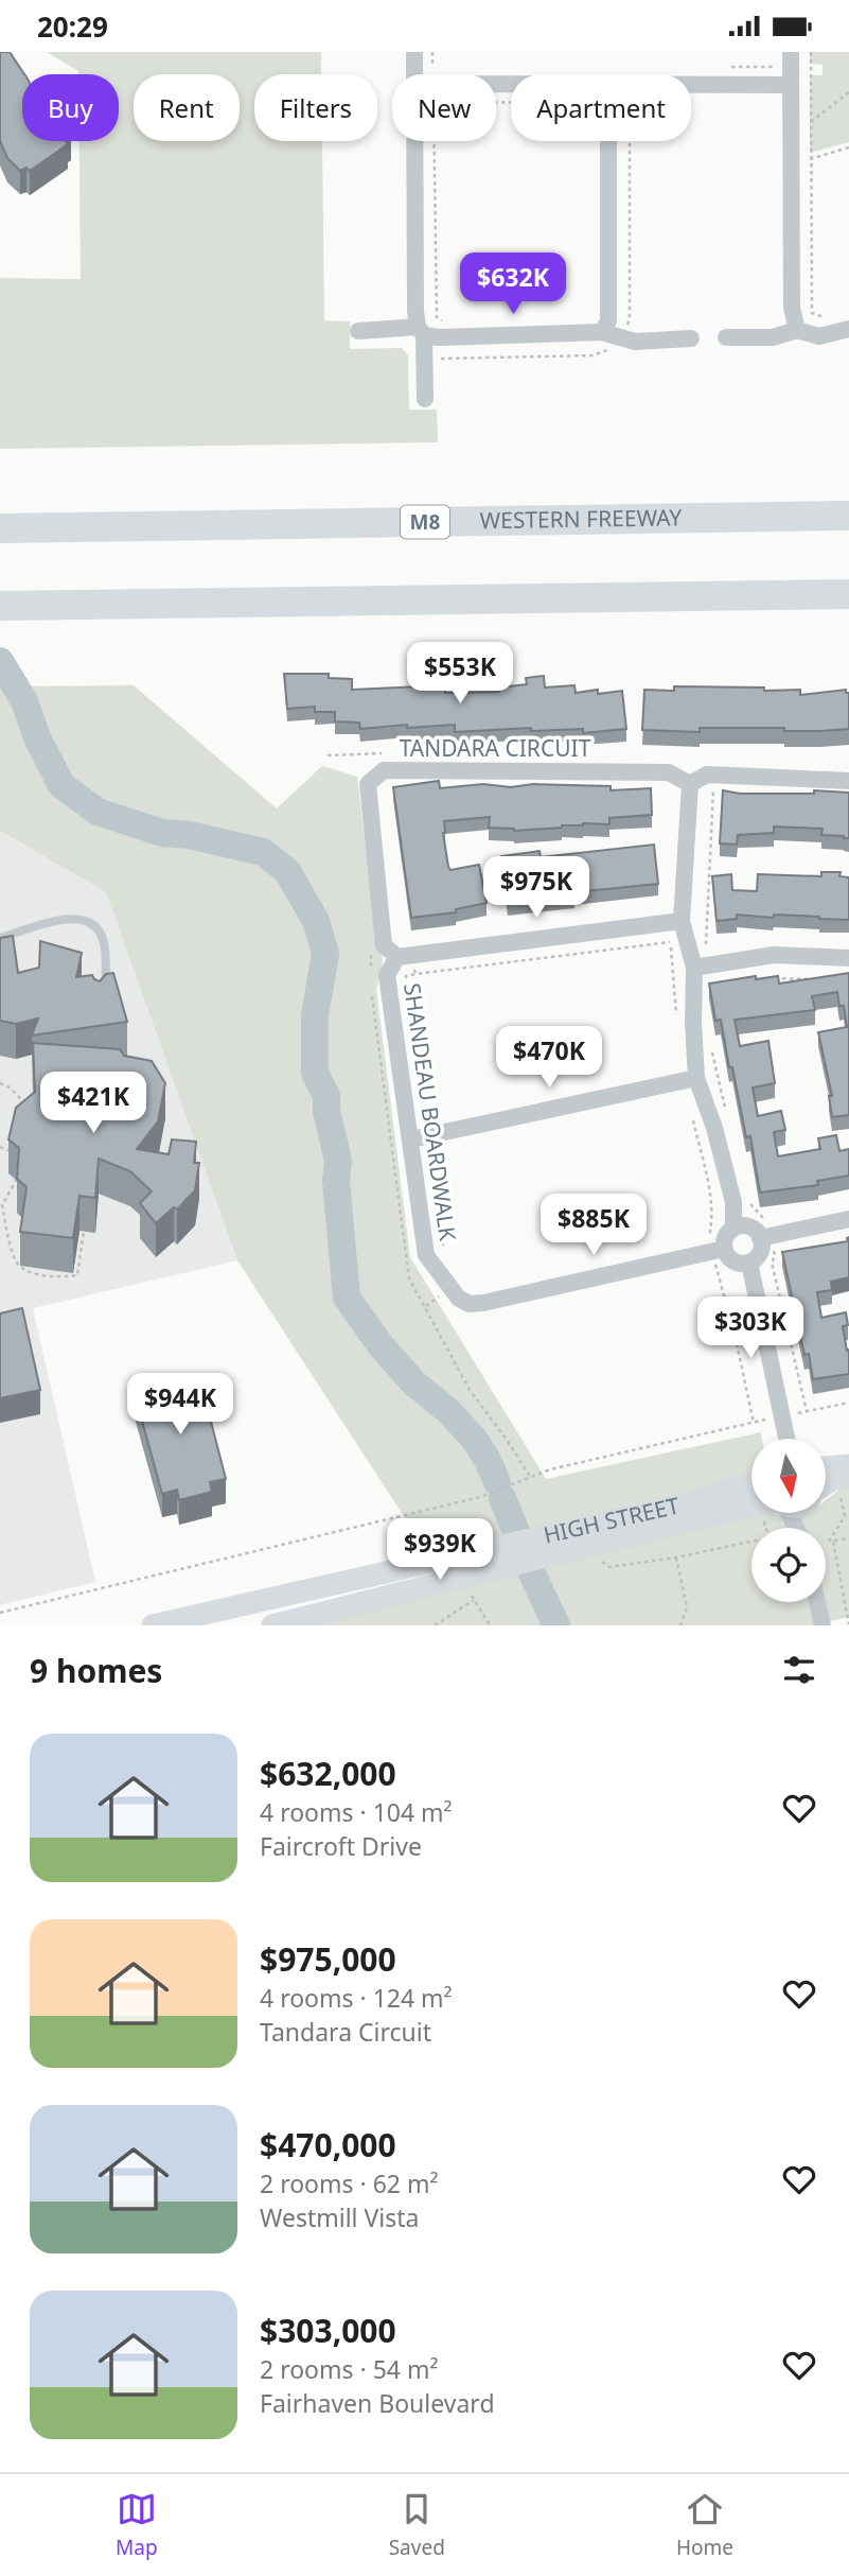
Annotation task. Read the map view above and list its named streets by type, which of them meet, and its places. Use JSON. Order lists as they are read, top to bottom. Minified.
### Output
{"streets":{"highway":["WESTERN FREEWAY","M8"],"main road":["HIGH STREET"],"street":["TANDARA CIRCUIT","SHANDEAU BOARDWALK"]},"crossings":[["TANDARA CIRCUIT","SHANDEAU BOARDWALK"]],"north":"bottom","page":{"status":"20:29","chip":["Buy","Rent","Filters","New","Apartment"],"price":["$632K","$553K","$975K","$470K","$421K","$885K","$303K","$944K","$939K"],"heading":"9 homes","list":[{"name":"$632,000","note":"4 rooms · 104 m² · Faircroft Drive"},{"name":"$975,000","note":"4 rooms · 124 m² · Tandara Circuit"},{"name":"$470,000","note":"2 rooms · 62 m² · Westmill Vista"},{"name":"$303,000","note":"2 rooms · 54 m² · Fairhaven Boulevard"}],"tabs":["Map","Saved","Home"]}}
